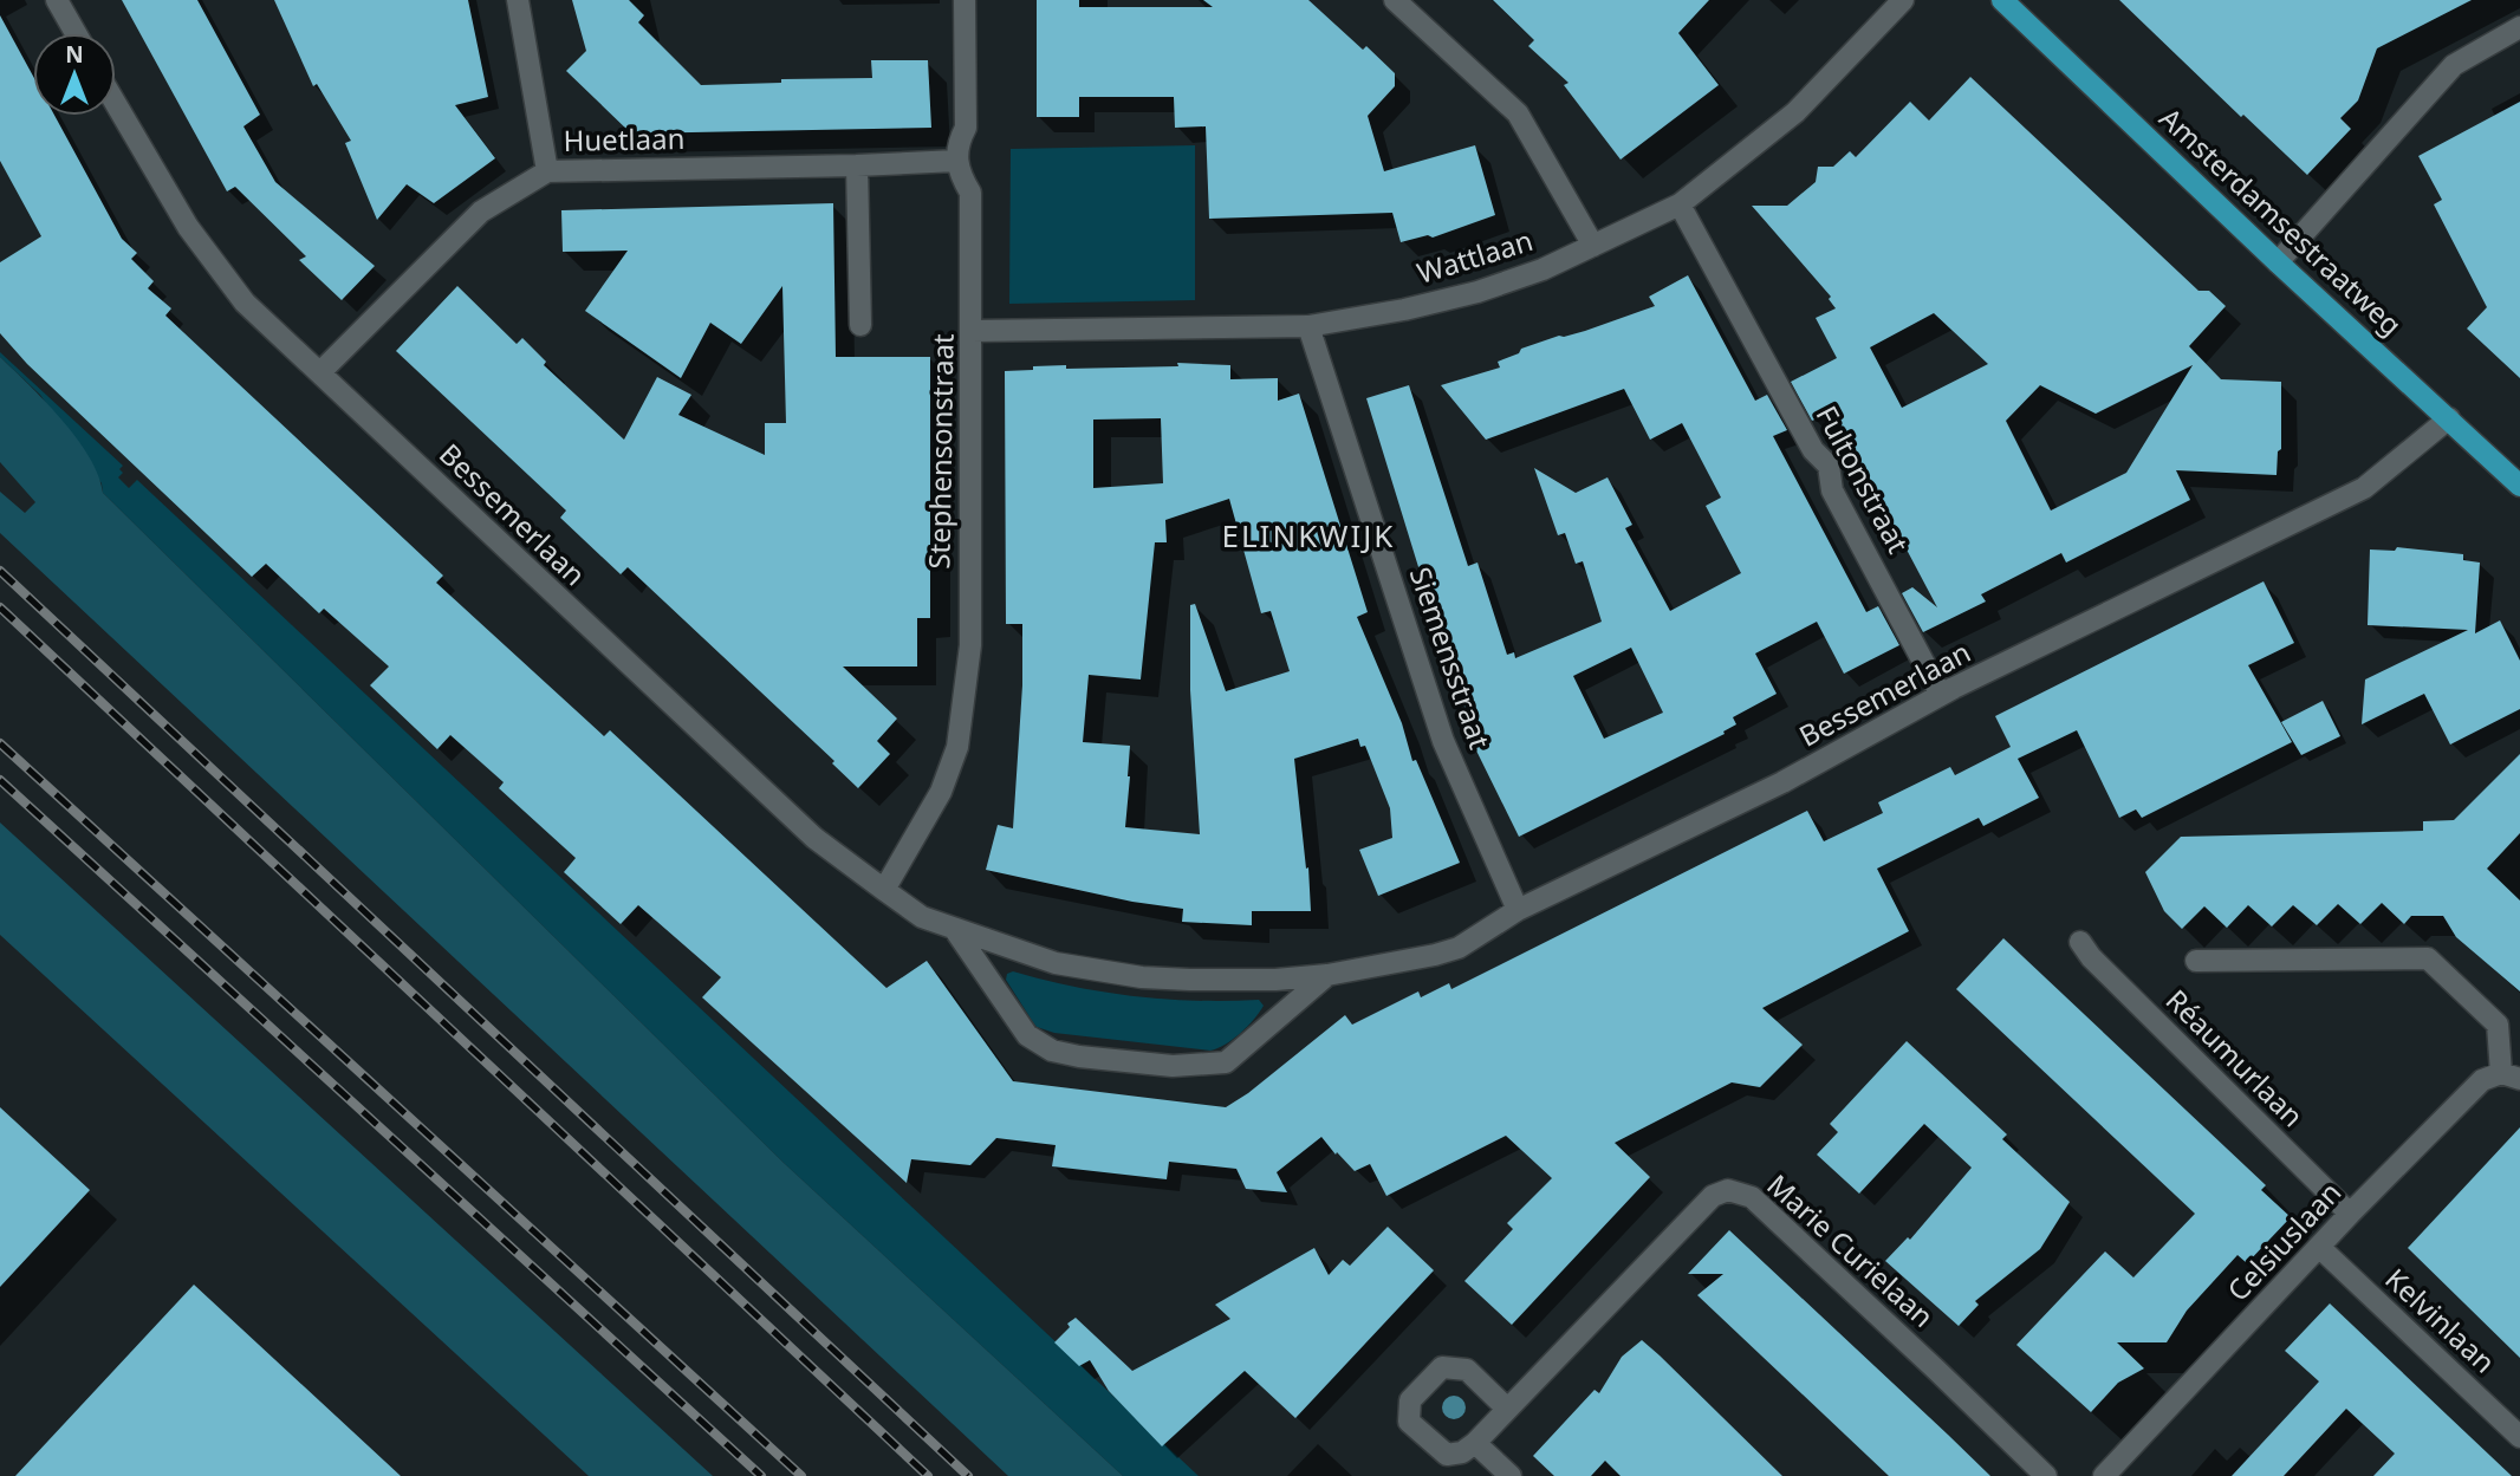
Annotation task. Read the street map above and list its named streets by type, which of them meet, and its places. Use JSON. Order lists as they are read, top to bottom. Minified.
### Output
{"streets":{"main road":["Amsterdamsestraatweg"],"street":["Huetlaan","Wattlaan","Stephensonstraat","Fultonstraat","Bessemerlaan","Siemensstraat","Réaumurlaan","Celsiuslaan","Marie Curielaan","Kelvinlaan"]},"crossings":[["Huetlaan","Stephensonstraat"],["Huetlaan","Bessemerlaan"],["Amsterdamsestraatweg","Bessemerlaan"],["Wattlaan","Stephensonstraat"],["Wattlaan","Fultonstraat"],["Wattlaan","Siemensstraat"],["Stephensonstraat","Bessemerlaan"],["Fultonstraat","Bessemerlaan"],["Bessemerlaan","Siemensstraat"],["Réaumurlaan","Celsiuslaan"],["Celsiuslaan","Kelvinlaan"]],"districts":["ELINKWIJK"],"north":"top"}
